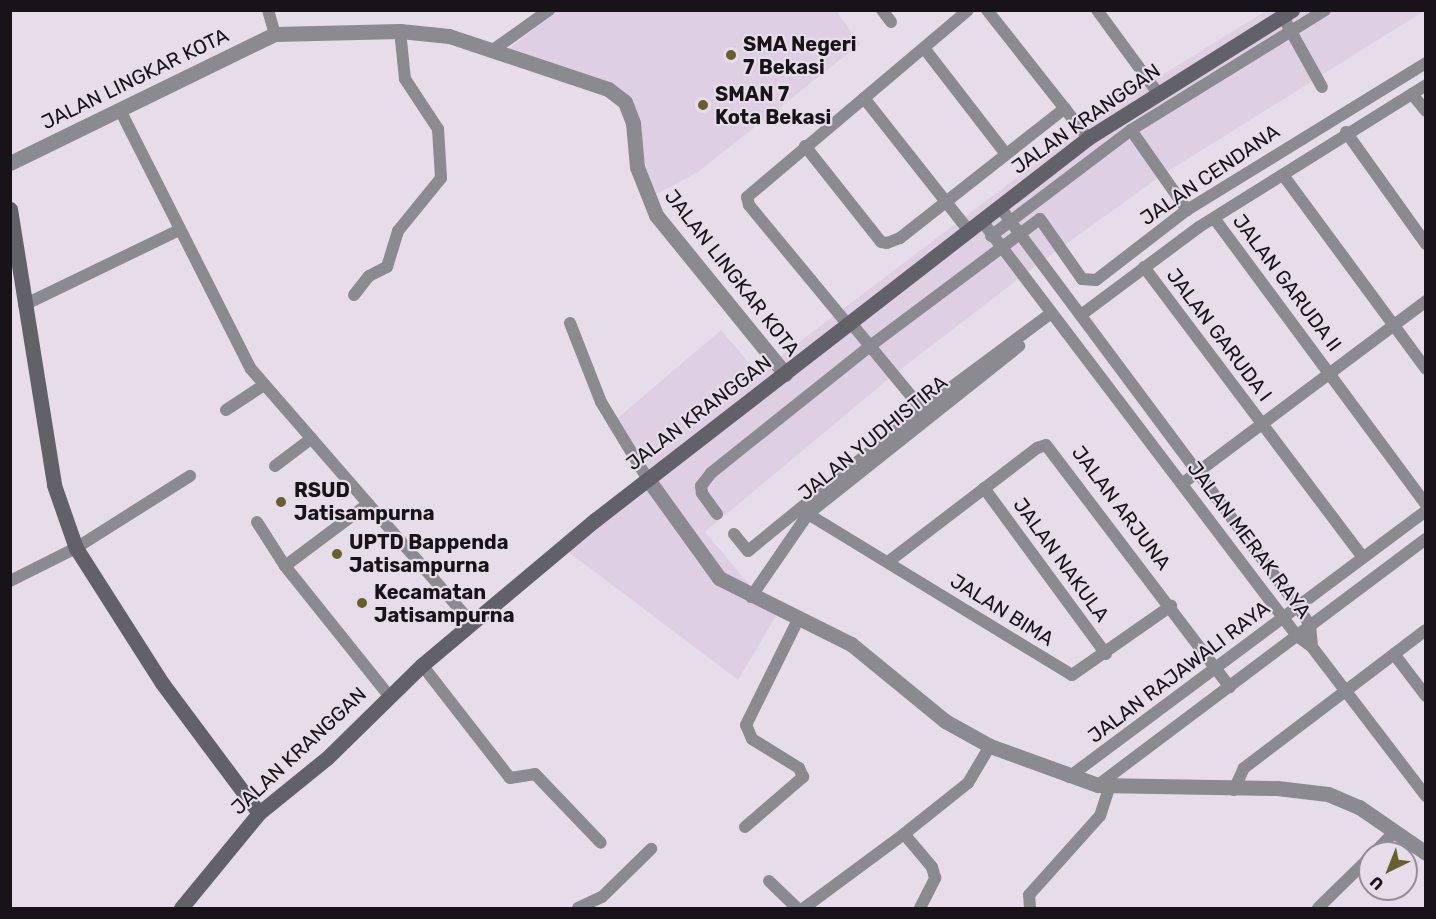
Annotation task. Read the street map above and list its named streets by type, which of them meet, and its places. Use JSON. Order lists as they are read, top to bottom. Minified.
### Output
{"streets":{"main road":["JALAN KRANGGAN"],"street":["JALAN LINGKAR KOTA","JALAN CENDANA","JALAN GARUDA II","JALAN GARUDA I","JALAN YUDHISTIRA","JALAN ARJUNA","JALAN MERAK RAYA","JALAN NAKULA","JALAN BIMA","JALAN RAJAWALI RAYA"]},"crossings":[["JALAN LINGKAR KOTA","JALAN KRANGGAN"],["JALAN KRANGGAN","JALAN MERAK RAYA"],["JALAN CENDANA","JALAN MERAK RAYA"],["JALAN GARUDA I","JALAN RAJAWALI RAYA"],["JALAN YUDHISTIRA","JALAN BIMA"],["JALAN ARJUNA","JALAN NAKULA"],["JALAN ARJUNA","JALAN BIMA"],["JALAN ARJUNA","JALAN RAJAWALI RAYA"],["JALAN MERAK RAYA","JALAN RAJAWALI RAYA"],["JALAN NAKULA","JALAN BIMA"]],"places":["SMA Negeri 7 Bekasi","SMAN 7 Kota Bekasi","RSUD Jatisampurna","UPTD Bappenda Jatisampurna","Kecamatan Jatisampurna"],"north":"bottom left"}
